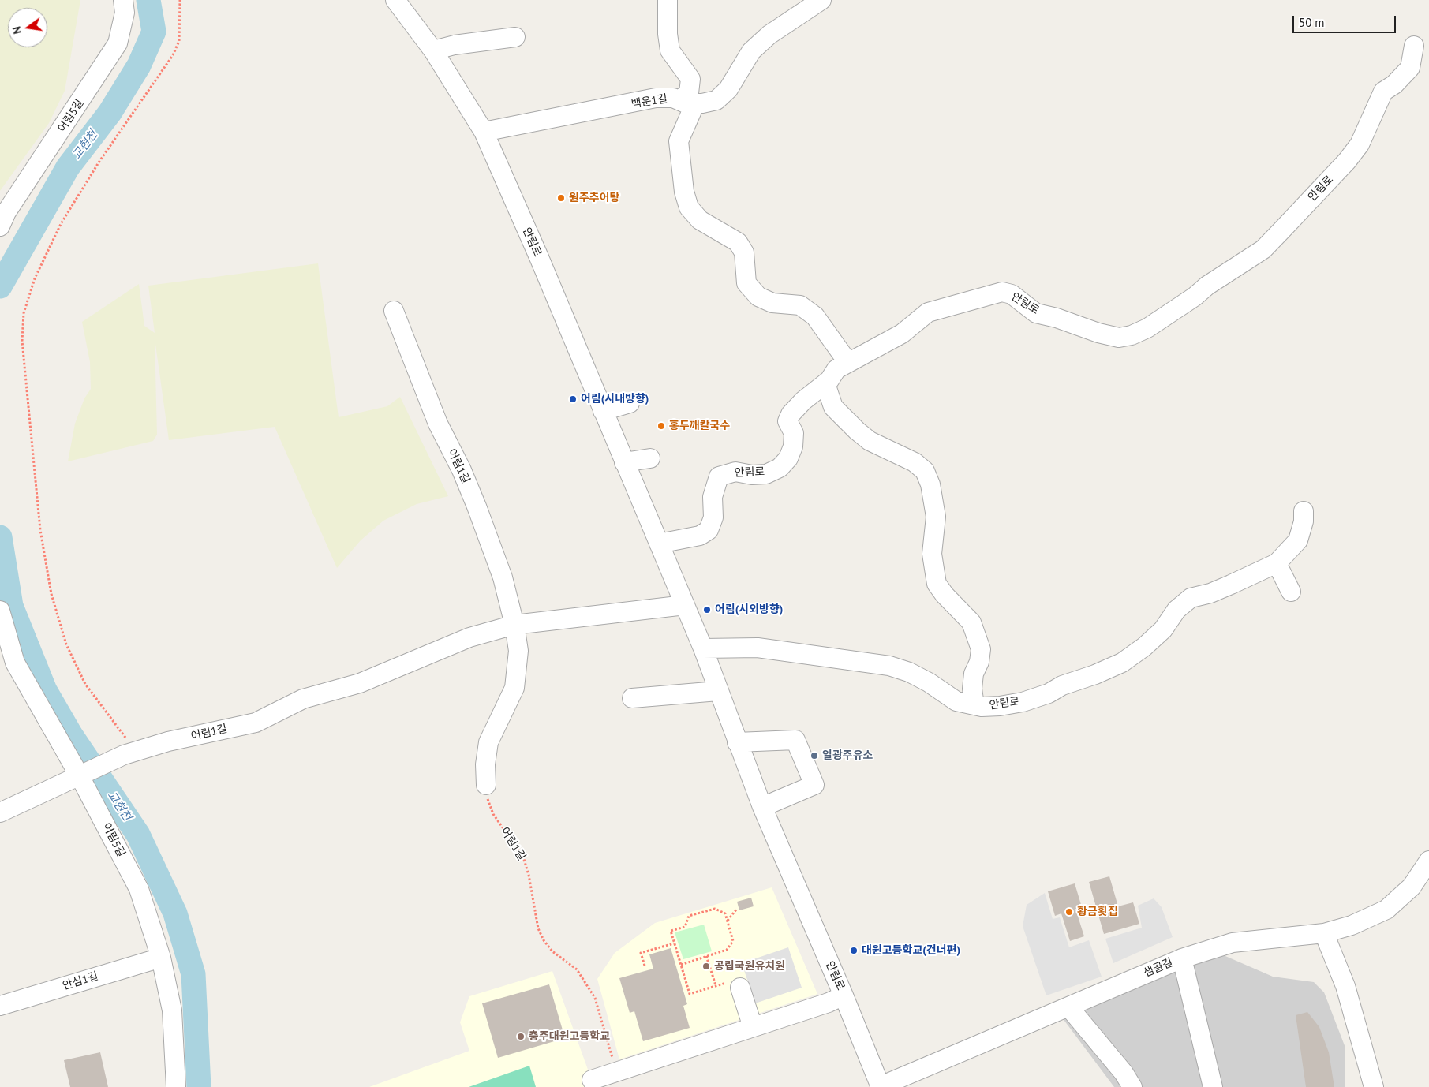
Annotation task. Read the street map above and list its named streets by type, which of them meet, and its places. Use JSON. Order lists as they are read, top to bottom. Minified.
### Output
{"streets":{"street":["백운1길","어림5길","안림로","어림1길","샘골길","안심1길"]},"crossings":[["백운1길","안림로"],["어림5길","어림1길"],["어림5길","안심1길"],["안림로","어림1길"],["안림로","샘골길"]],"water":["교현천"],"places":["원주추어탕","어림(시내방향)","홍두깨칼국수","어림(시외방향)","일광주유소","황금횟집","대원고등학교(건너편)","공립국원유치원","충주대원고등학교"],"scale_bar":"50 m","north":"left"}
